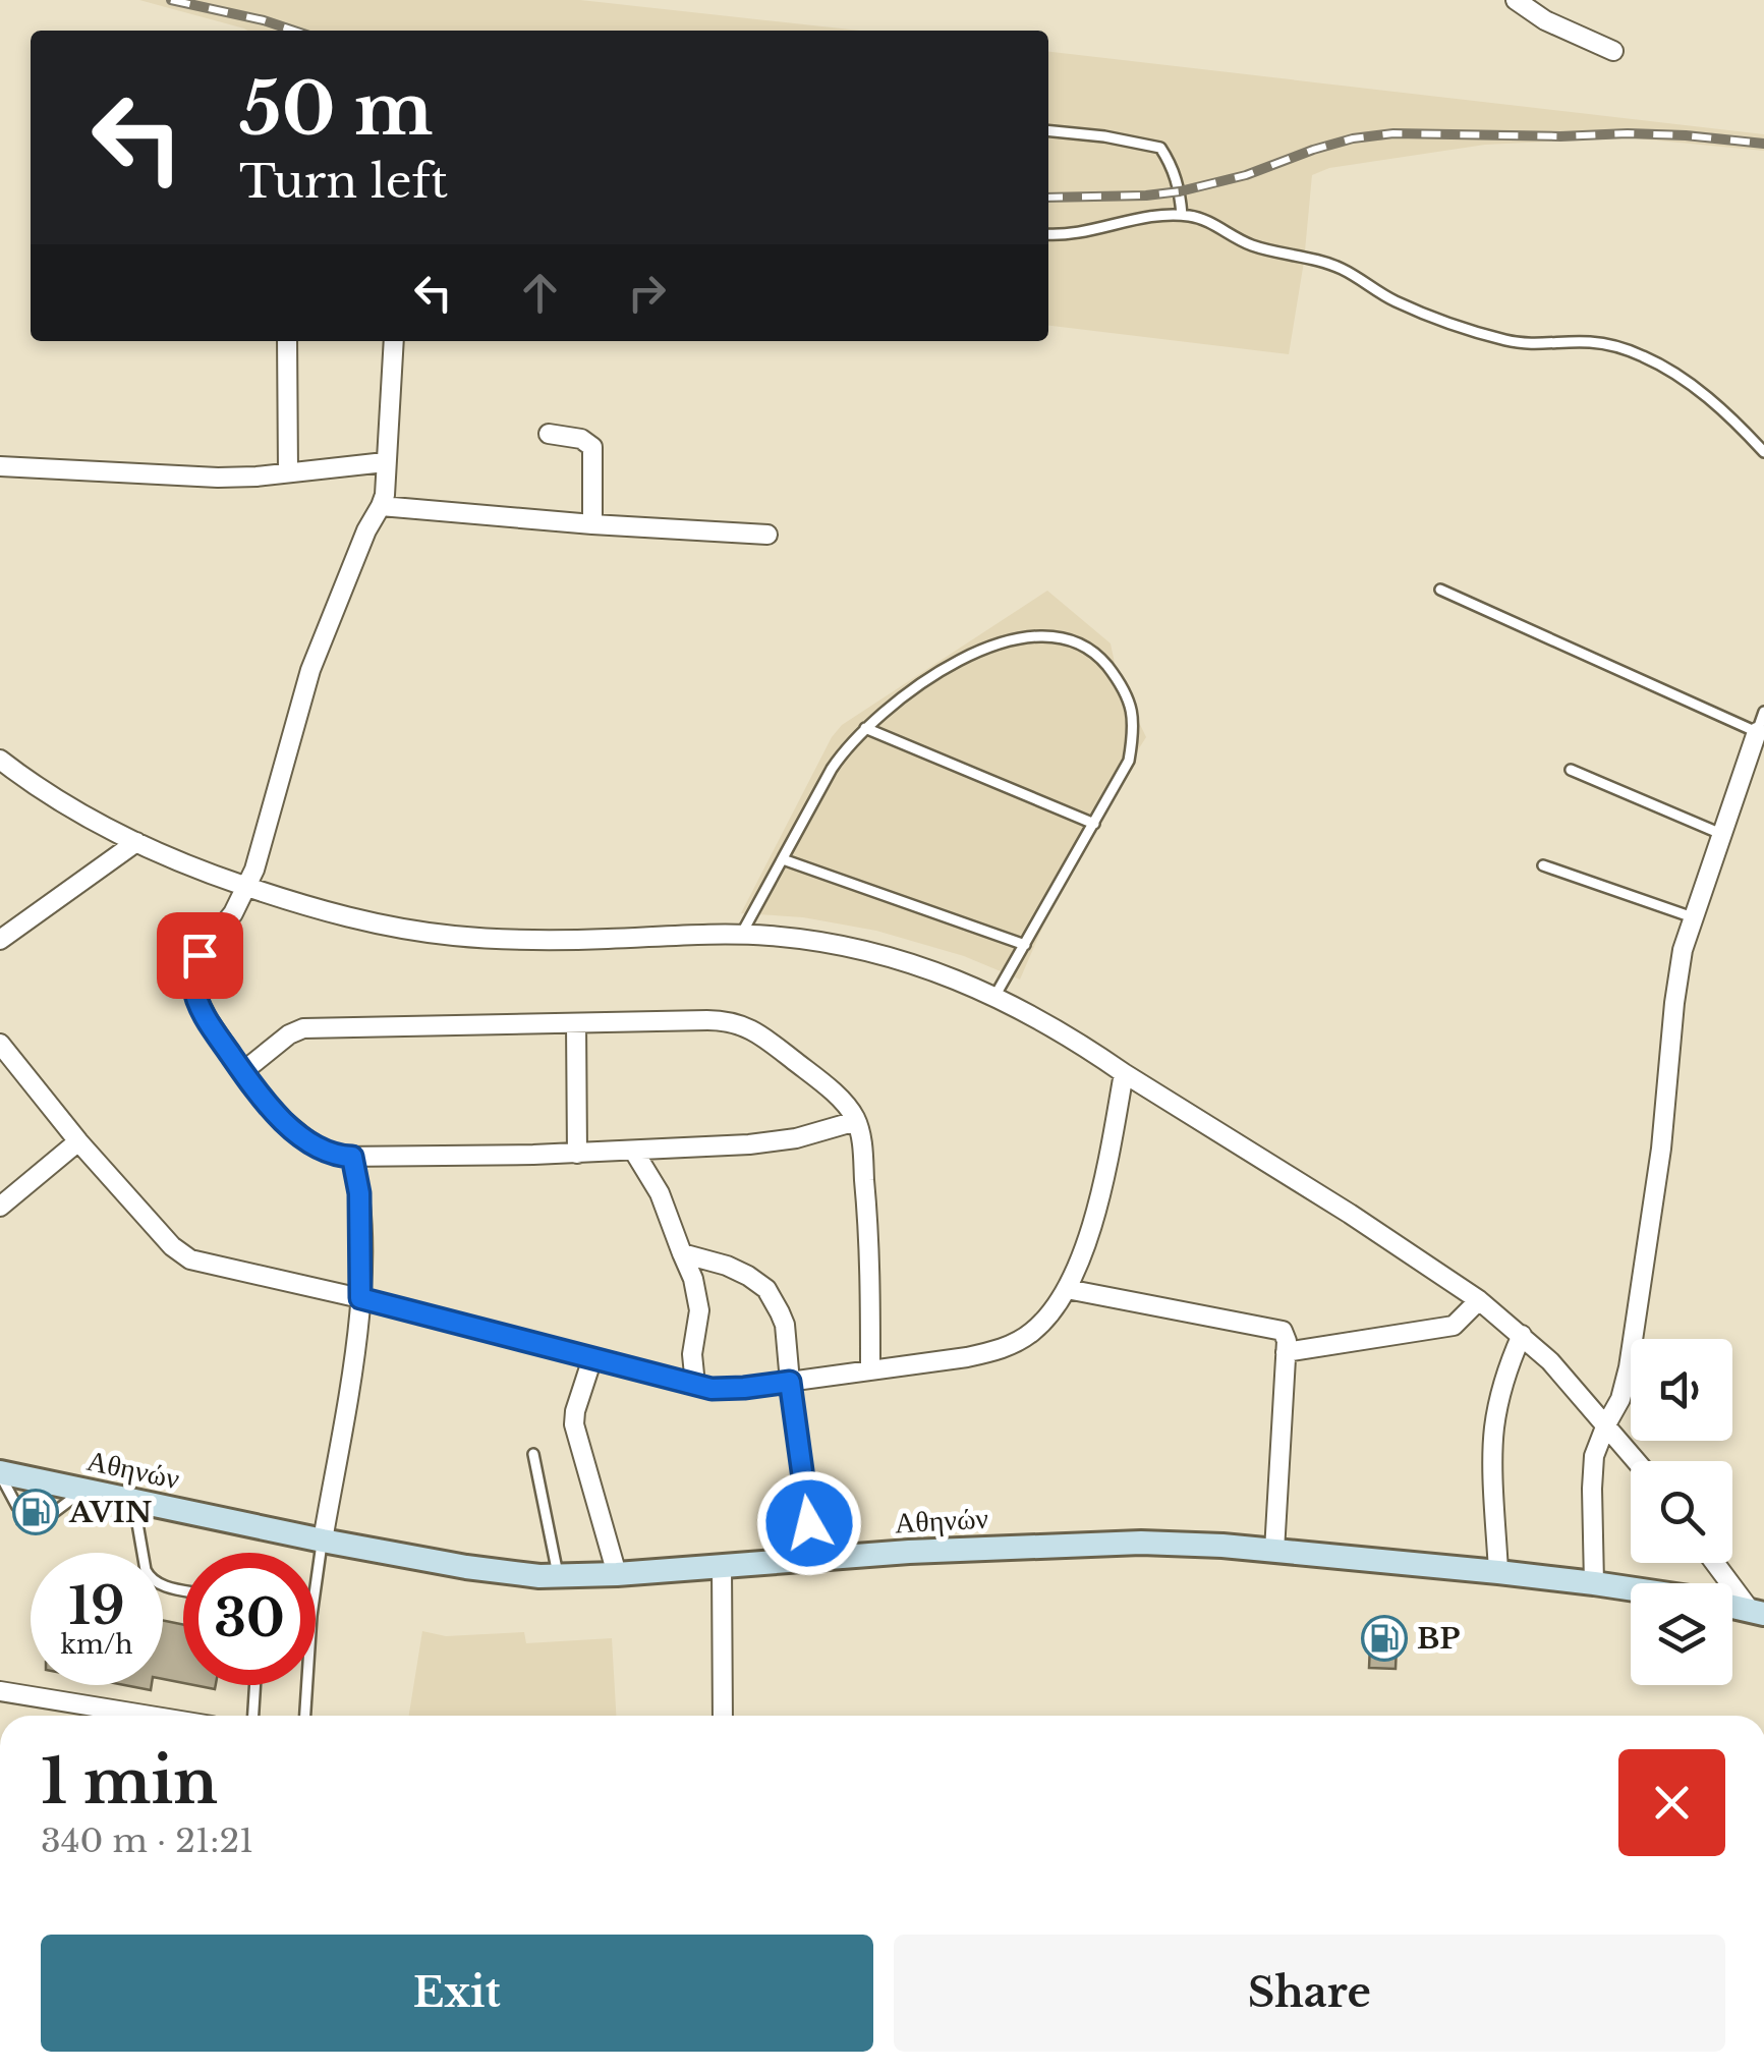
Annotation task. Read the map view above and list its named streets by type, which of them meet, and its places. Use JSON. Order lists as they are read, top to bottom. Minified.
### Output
{"streets":{"main road":["Αθηνών"]},"places":{"fuel station":["AVIN","BP"]},"page":{"turn":["50 m","Turn left"],"speed":"19 km/h","limit":"30","heading":["1 min","340 m · 21:21"],"buttons":["Exit","Share"]}}
